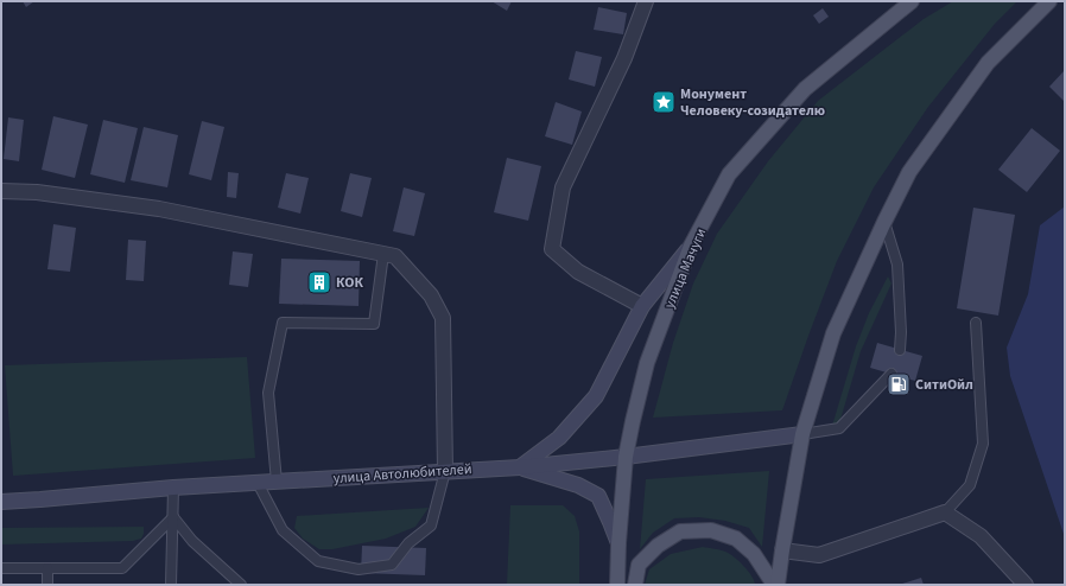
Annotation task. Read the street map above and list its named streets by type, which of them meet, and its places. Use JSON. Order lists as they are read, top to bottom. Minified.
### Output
{"streets":{"main road":["улица Мачуги"],"street":["улица Автолюбителей"]},"crossings":[["улица Мачуги","улица Автолюбителей"]],"places":{"place":["Монумент Человеку-созидателю"],"building":["КОК"],"fuel station":["СитиОйл"]}}
